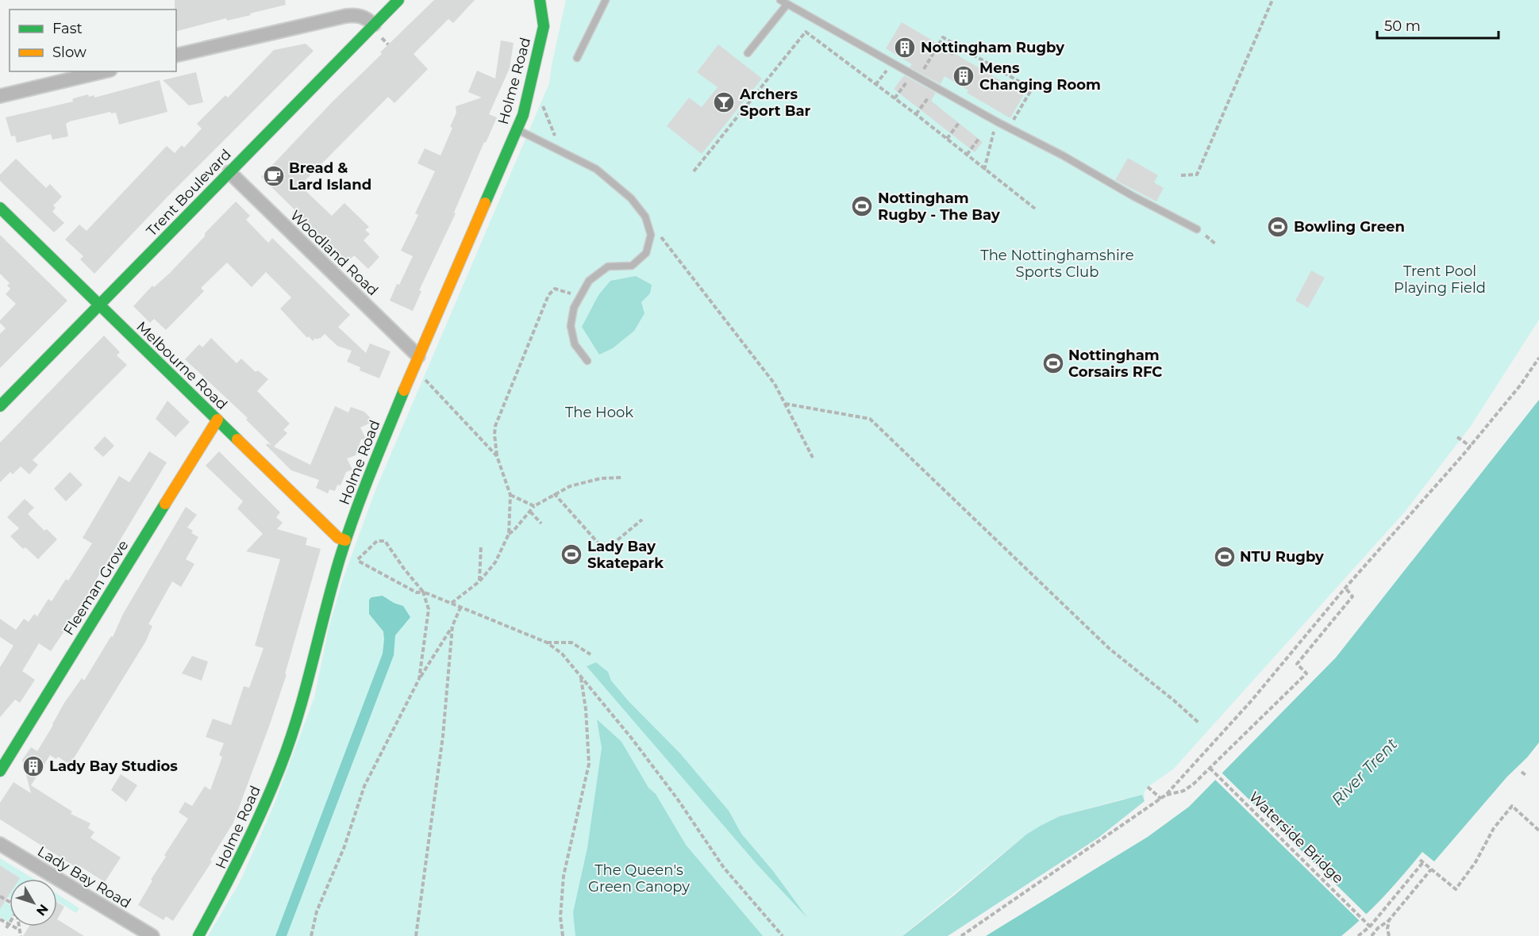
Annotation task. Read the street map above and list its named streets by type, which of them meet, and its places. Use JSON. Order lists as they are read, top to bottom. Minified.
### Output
{"streets":{"street":["Holme Road","Trent Boulevard","Woodland Road","Melbourne Road","Fleeman Grove","Lady Bay Road"],"path":["Waterside Bridge"]},"crossings":[["Holme Road","Woodland Road"],["Holme Road","Melbourne Road"],["Trent Boulevard","Woodland Road"],["Trent Boulevard","Melbourne Road"],["Melbourne Road","Fleeman Grove"]],"water":["River Trent"],"parks":["The Nottinghamshire Sports Club","Trent Pool Playing Field","The Hook","The Queen's Green Canopy"],"places":{"building":["Nottingham Rugby","Mens Changing Room","Lady Bay Studios"],"bar":["Archers Sport Bar"],"cafe":["Bread & Lard Island"],"sports":["Nottingham Rugby - The Bay","Bowling Green","Nottingham Corsairs RFC","Lady Bay Skatepark","NTU Rugby"]},"legend":["Fast","Slow"],"scale_bar":"50 m","north":"bottom right"}
